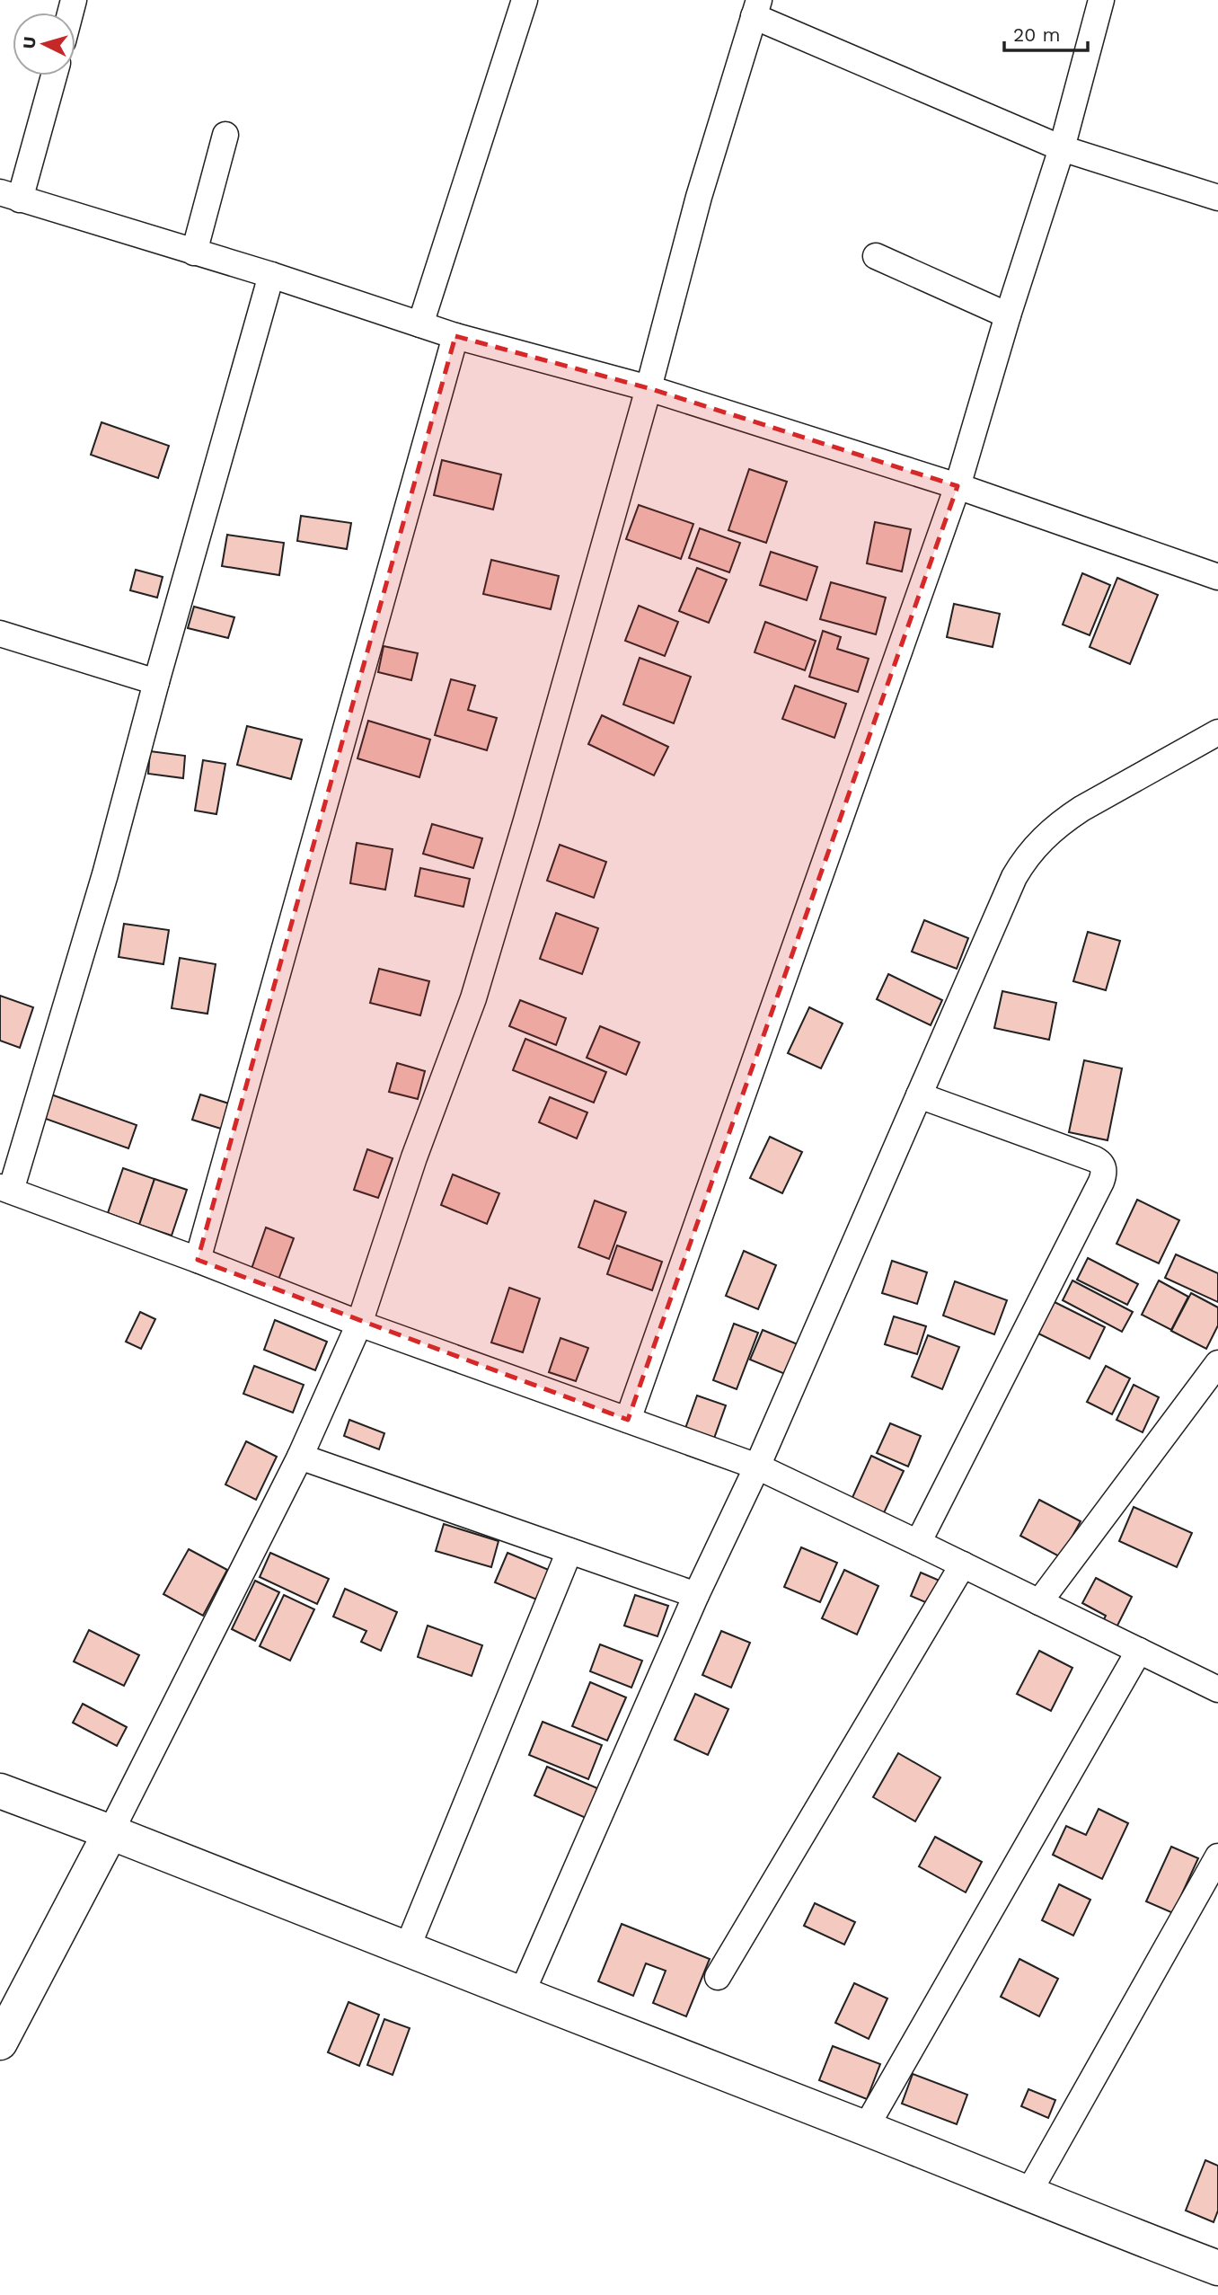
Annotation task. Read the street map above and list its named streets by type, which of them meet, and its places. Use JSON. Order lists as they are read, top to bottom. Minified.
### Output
{"scale_bar":"20 m","north":"left"}
